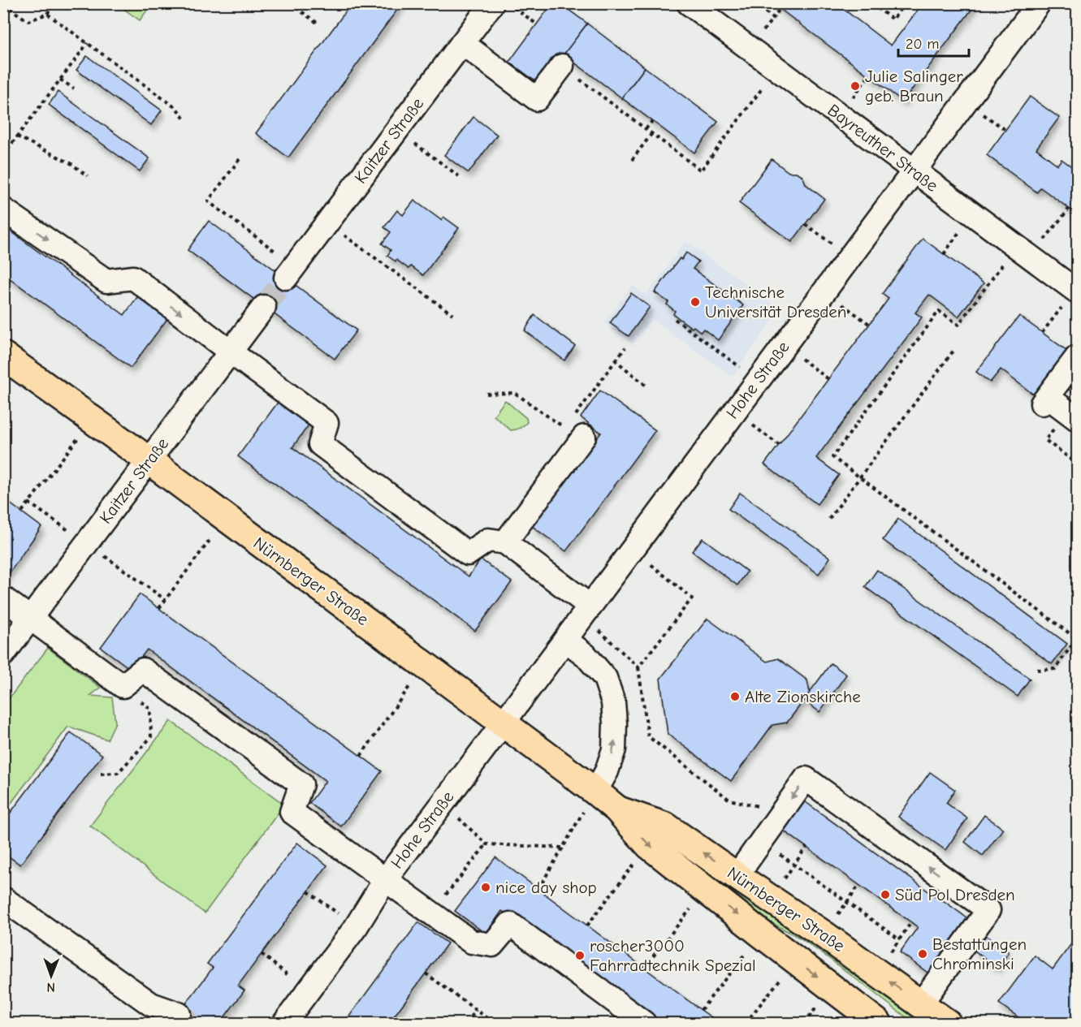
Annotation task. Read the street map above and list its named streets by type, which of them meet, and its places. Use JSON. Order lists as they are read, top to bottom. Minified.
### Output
{"streets":{"main road":["Nürnberger Straße"],"street":["Kaitzer Straße","Bayreuther Straße","Hohe Straße"]},"crossings":[["Kaitzer Straße","Nürnberger Straße"],["Bayreuther Straße","Hohe Straße"],["Hohe Straße","Nürnberger Straße"]],"places":["Julie Salinger geb. Braun","Technische Universität Dresden","Alte Zionskirche","nice day shop","Süd Pol Dresden","Bestattungen Chrominski","roscher3000 Fahrradtechnik Spezial"],"scale_bar":"20 m","north":"bottom"}
